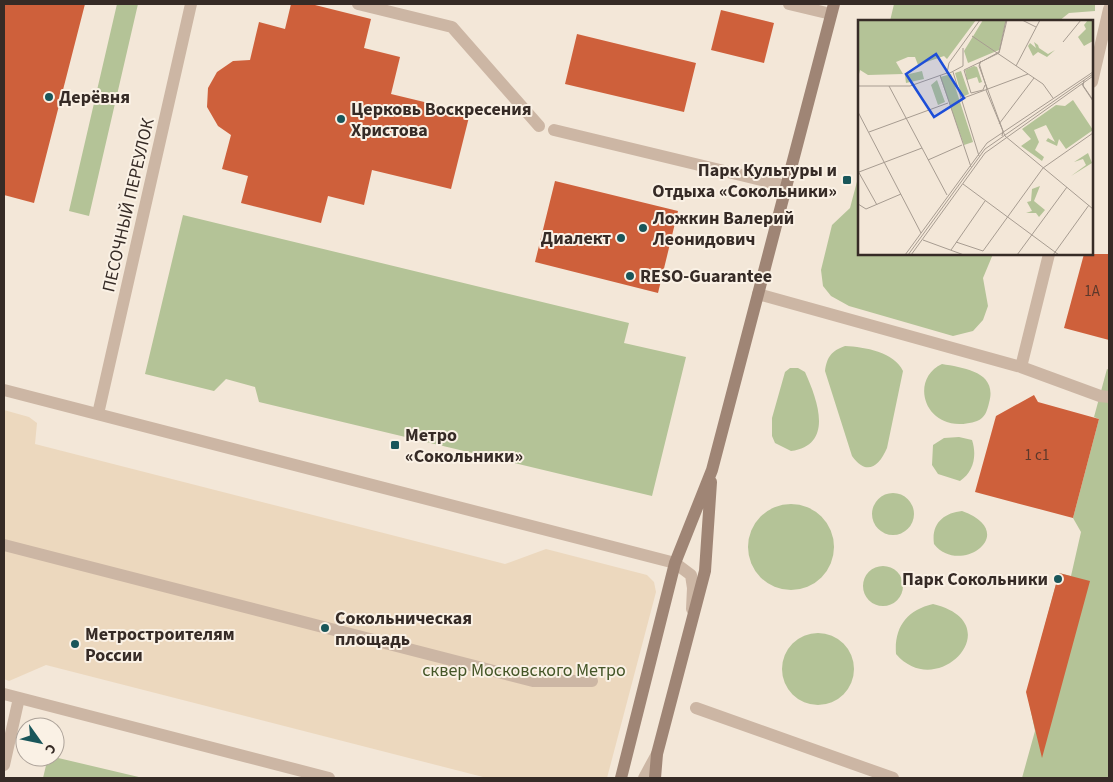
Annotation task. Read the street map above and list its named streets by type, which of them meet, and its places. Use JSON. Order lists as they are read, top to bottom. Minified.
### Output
{"streets":{"street":["ПЕСОЧНЫЙ ПЕРЕУЛОК"]},"parks":["сквер Московского Метро"],"places":{"other":["Дерёвня","Церковь Воскресения Христова","Ложкин Валерий Леонидович","Диалект","RESO-Guarantee","Парк Сокольники","Сокольническая площадь","Метростроителям России"],"transit":["Парк Культуры и Отдыха «Сокольники»","Метро «Сокольники»"]},"house_numbers":["1А","1 c1"],"north":"bottom right"}
